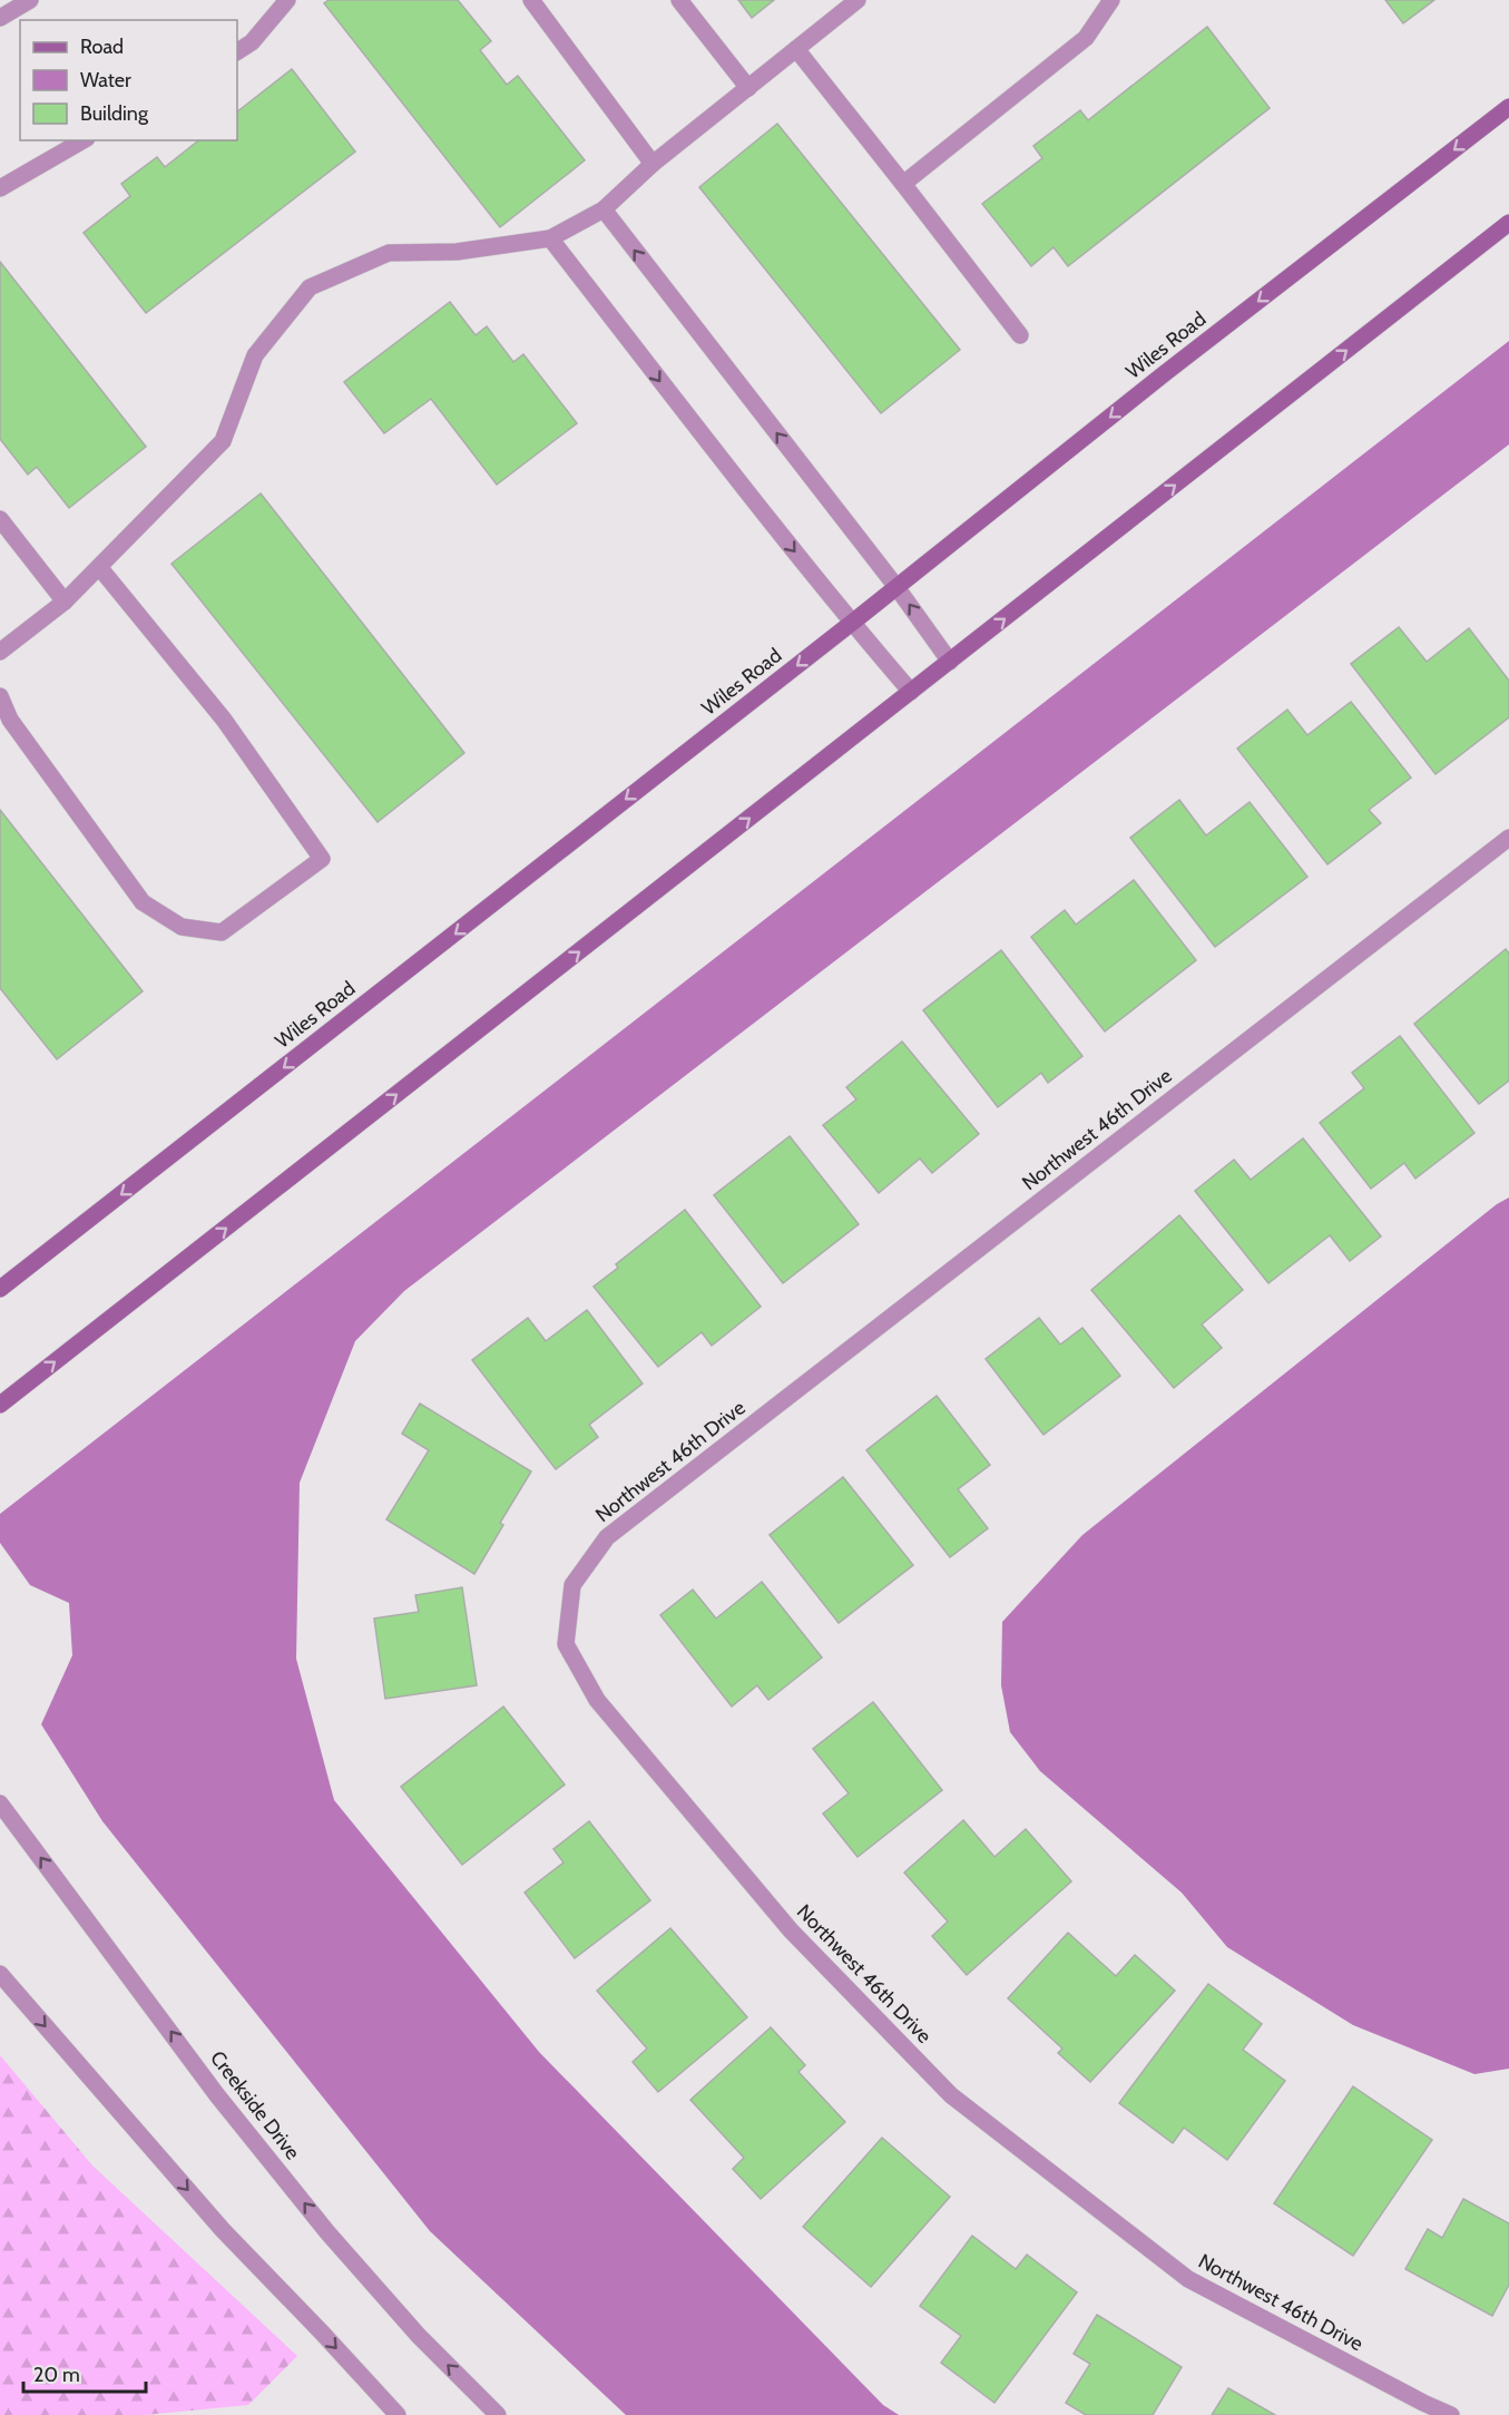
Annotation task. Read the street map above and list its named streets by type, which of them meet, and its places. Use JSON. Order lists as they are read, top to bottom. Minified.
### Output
{"streets":{"main road":["Wiles Road"],"street":["Northwest 46th Drive","Creekside Drive"]},"legend":["Road","Water","Building"],"scale_bar":"20 m"}
